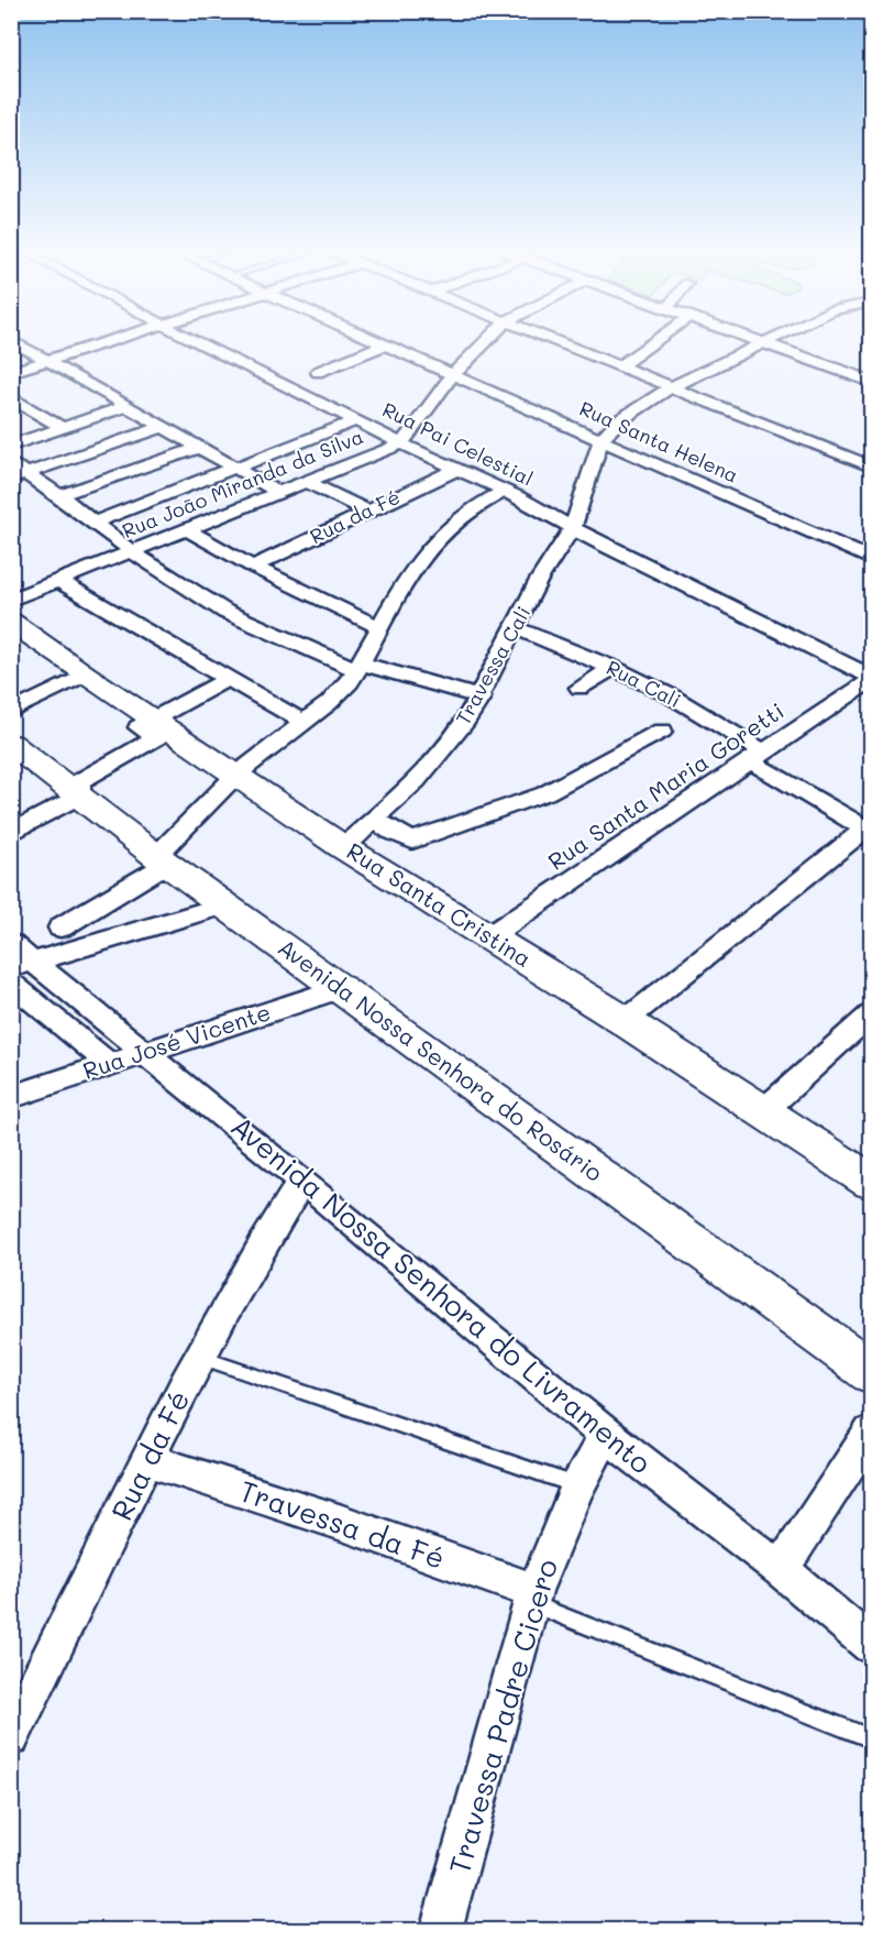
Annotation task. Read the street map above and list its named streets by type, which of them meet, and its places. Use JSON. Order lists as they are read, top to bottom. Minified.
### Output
{"streets":{"main road":["Rua Santa Cristina","Avenida Nossa Senhora do Rosário"],"street":["Rua Santa Helena","Rua Pai Celestial","Rua João Miranda da Silva","Rua da Fé","Travessa Cali","Rua Cali","Rua Santa Maria Goretti","Rua José Vicente","Avenida Nossa Senhora do Livramento","Travessa da Fé","Travessa Padre Cicero"]},"crossings":[["Rua Santa Helena","Travessa Cali"],["Rua Pai Celestial","Rua João Miranda da Silva"],["Rua Pai Celestial","Rua da Fé"],["Rua Pai Celestial","Travessa Cali"],["Rua Pai Celestial","Rua Santa Maria Goretti"],["Rua da Fé","Avenida Nossa Senhora do Livramento"],["Rua da Fé","Travessa da Fé"],["Travessa Cali","Rua Cali"],["Travessa Cali","Rua Santa Cristina"],["Rua Cali","Rua Santa Maria Goretti"],["Rua Santa Maria Goretti","Rua Santa Cristina"],["Rua José Vicente","Avenida Nossa Senhora do Rosário"],["Rua José Vicente","Avenida Nossa Senhora do Livramento"],["Avenida Nossa Senhora do Livramento","Travessa Padre Cicero"],["Travessa da Fé","Travessa Padre Cicero"]]}
